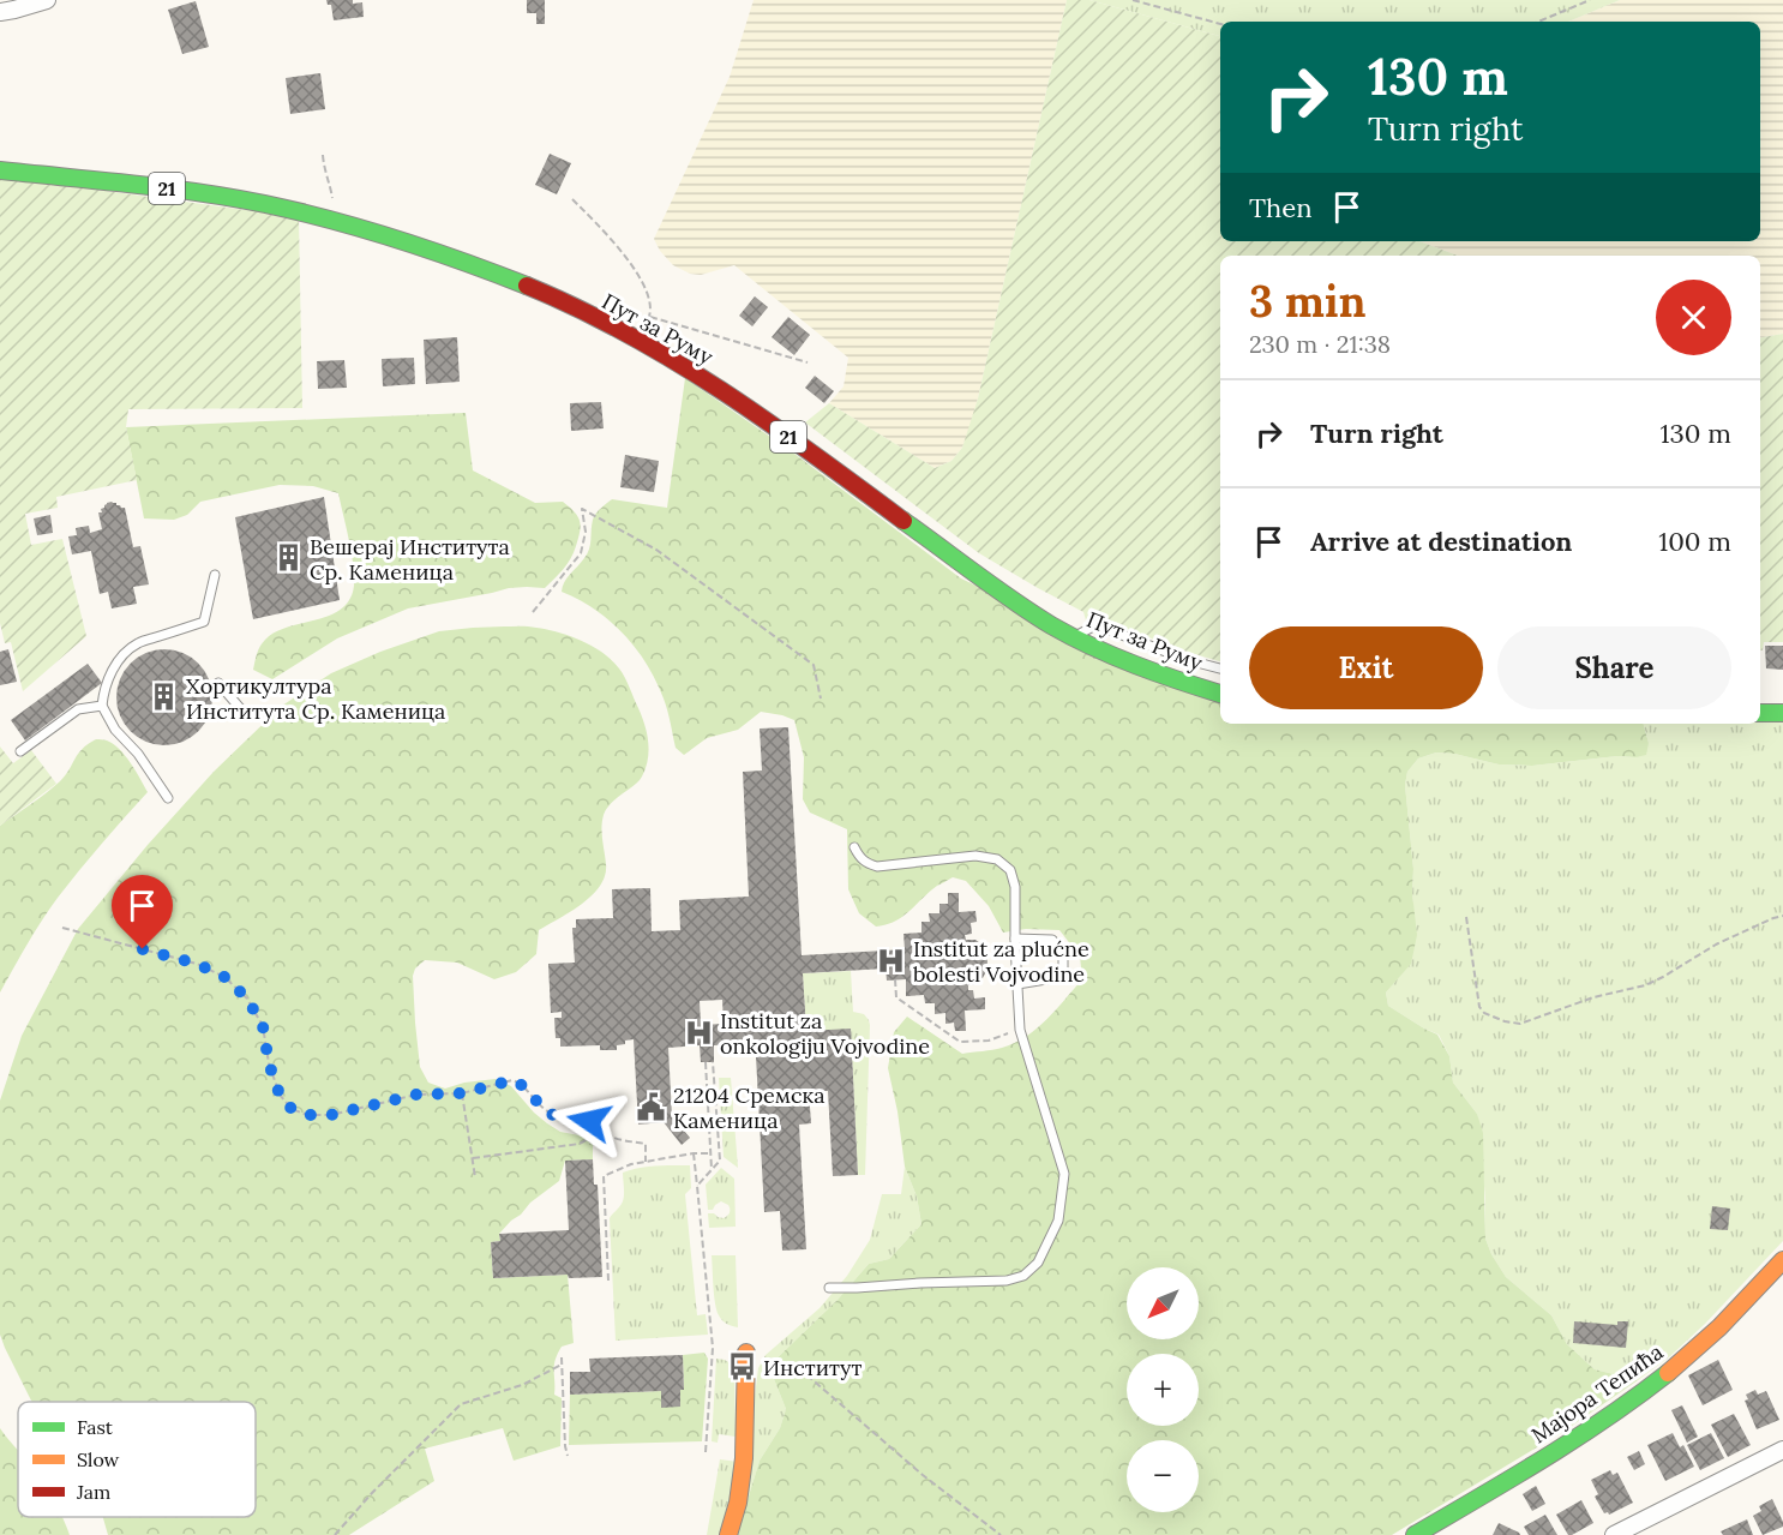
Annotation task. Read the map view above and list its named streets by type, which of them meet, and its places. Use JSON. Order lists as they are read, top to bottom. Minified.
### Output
{"streets":{"main road":["21","Пут за Руму","Мајора Тепића"]},"places":{"building":["Вешерај Института Ср. Каменица","Хортикултура Института Ср. Каменица"],"hospital":["Institut za plućne bolesti Vojvodine","Institut za onkologiju Vojvodine"],"public building":["21204 Сремска Каменица"],"bus stop":["Институт"]},"legend":["Fast","Slow","Jam"],"north":"bottom left","page":{"turn":["130 m","Turn right"],"then":"Then","heading":["3 min","230 m · 21:38"],"list":[{"name":"Turn right","value":"130 m"},{"name":"Arrive at destination","value":"100 m"}],"buttons":["Exit","Share"],"map_buttons":["+","−"]}}
